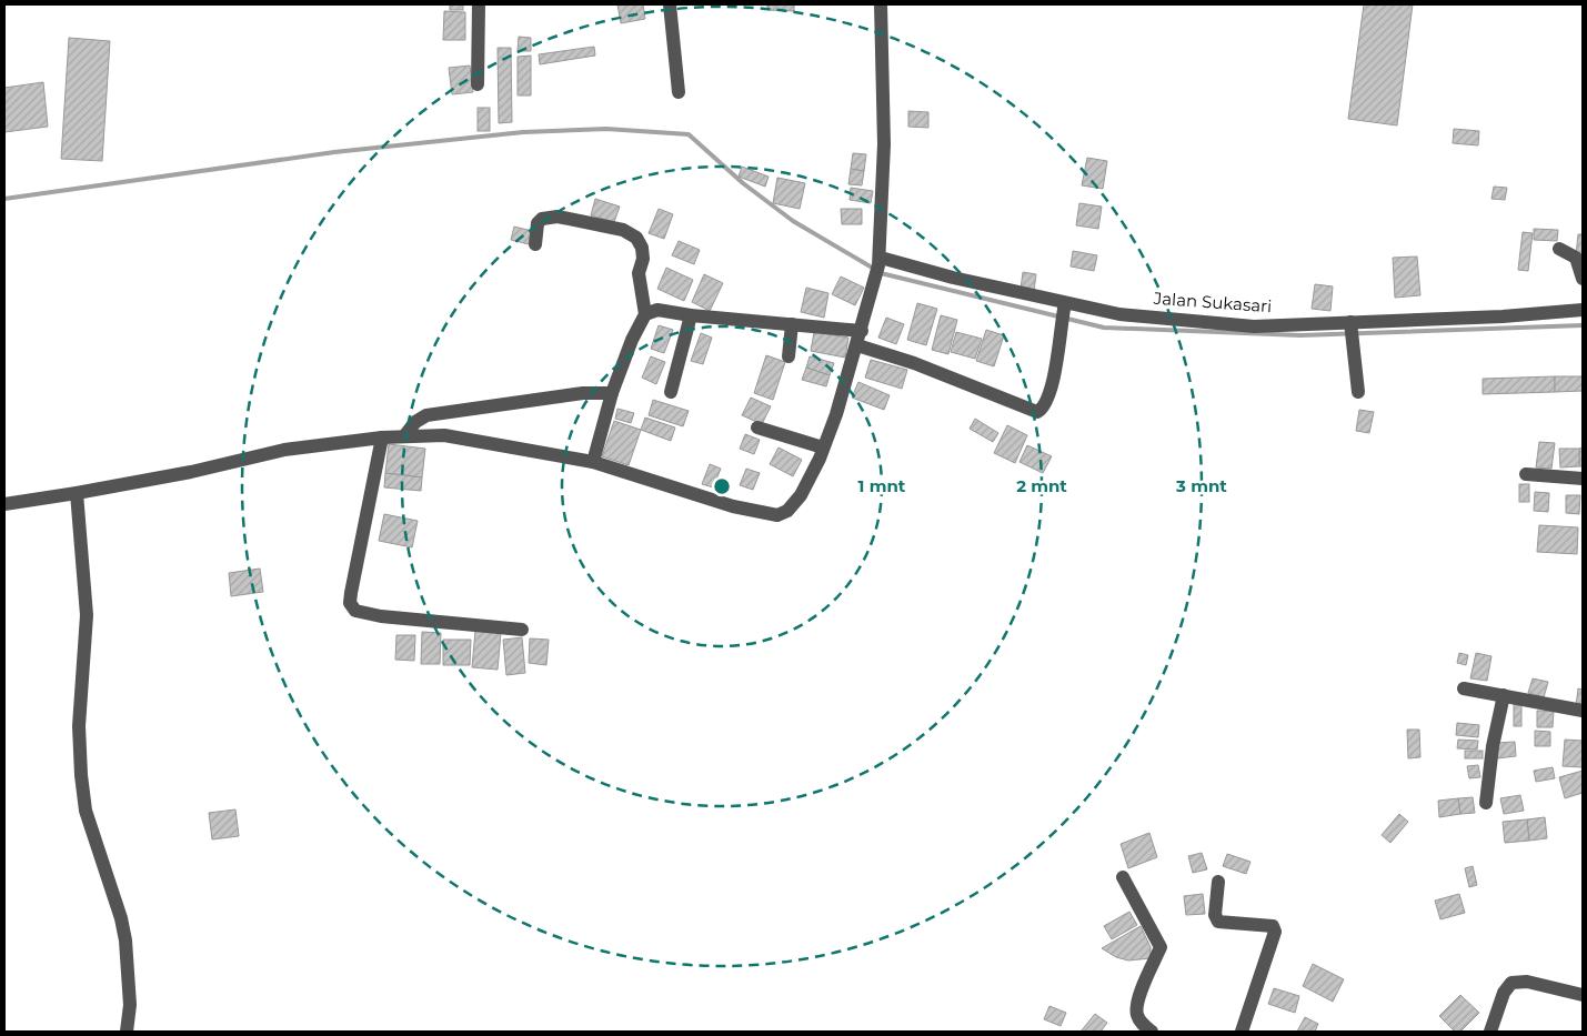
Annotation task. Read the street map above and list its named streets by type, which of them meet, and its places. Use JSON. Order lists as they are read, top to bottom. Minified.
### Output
{"streets":{"street":["Jalan Sukasari"]},"rings":["1 mnt","2 mnt","3 mnt"]}
